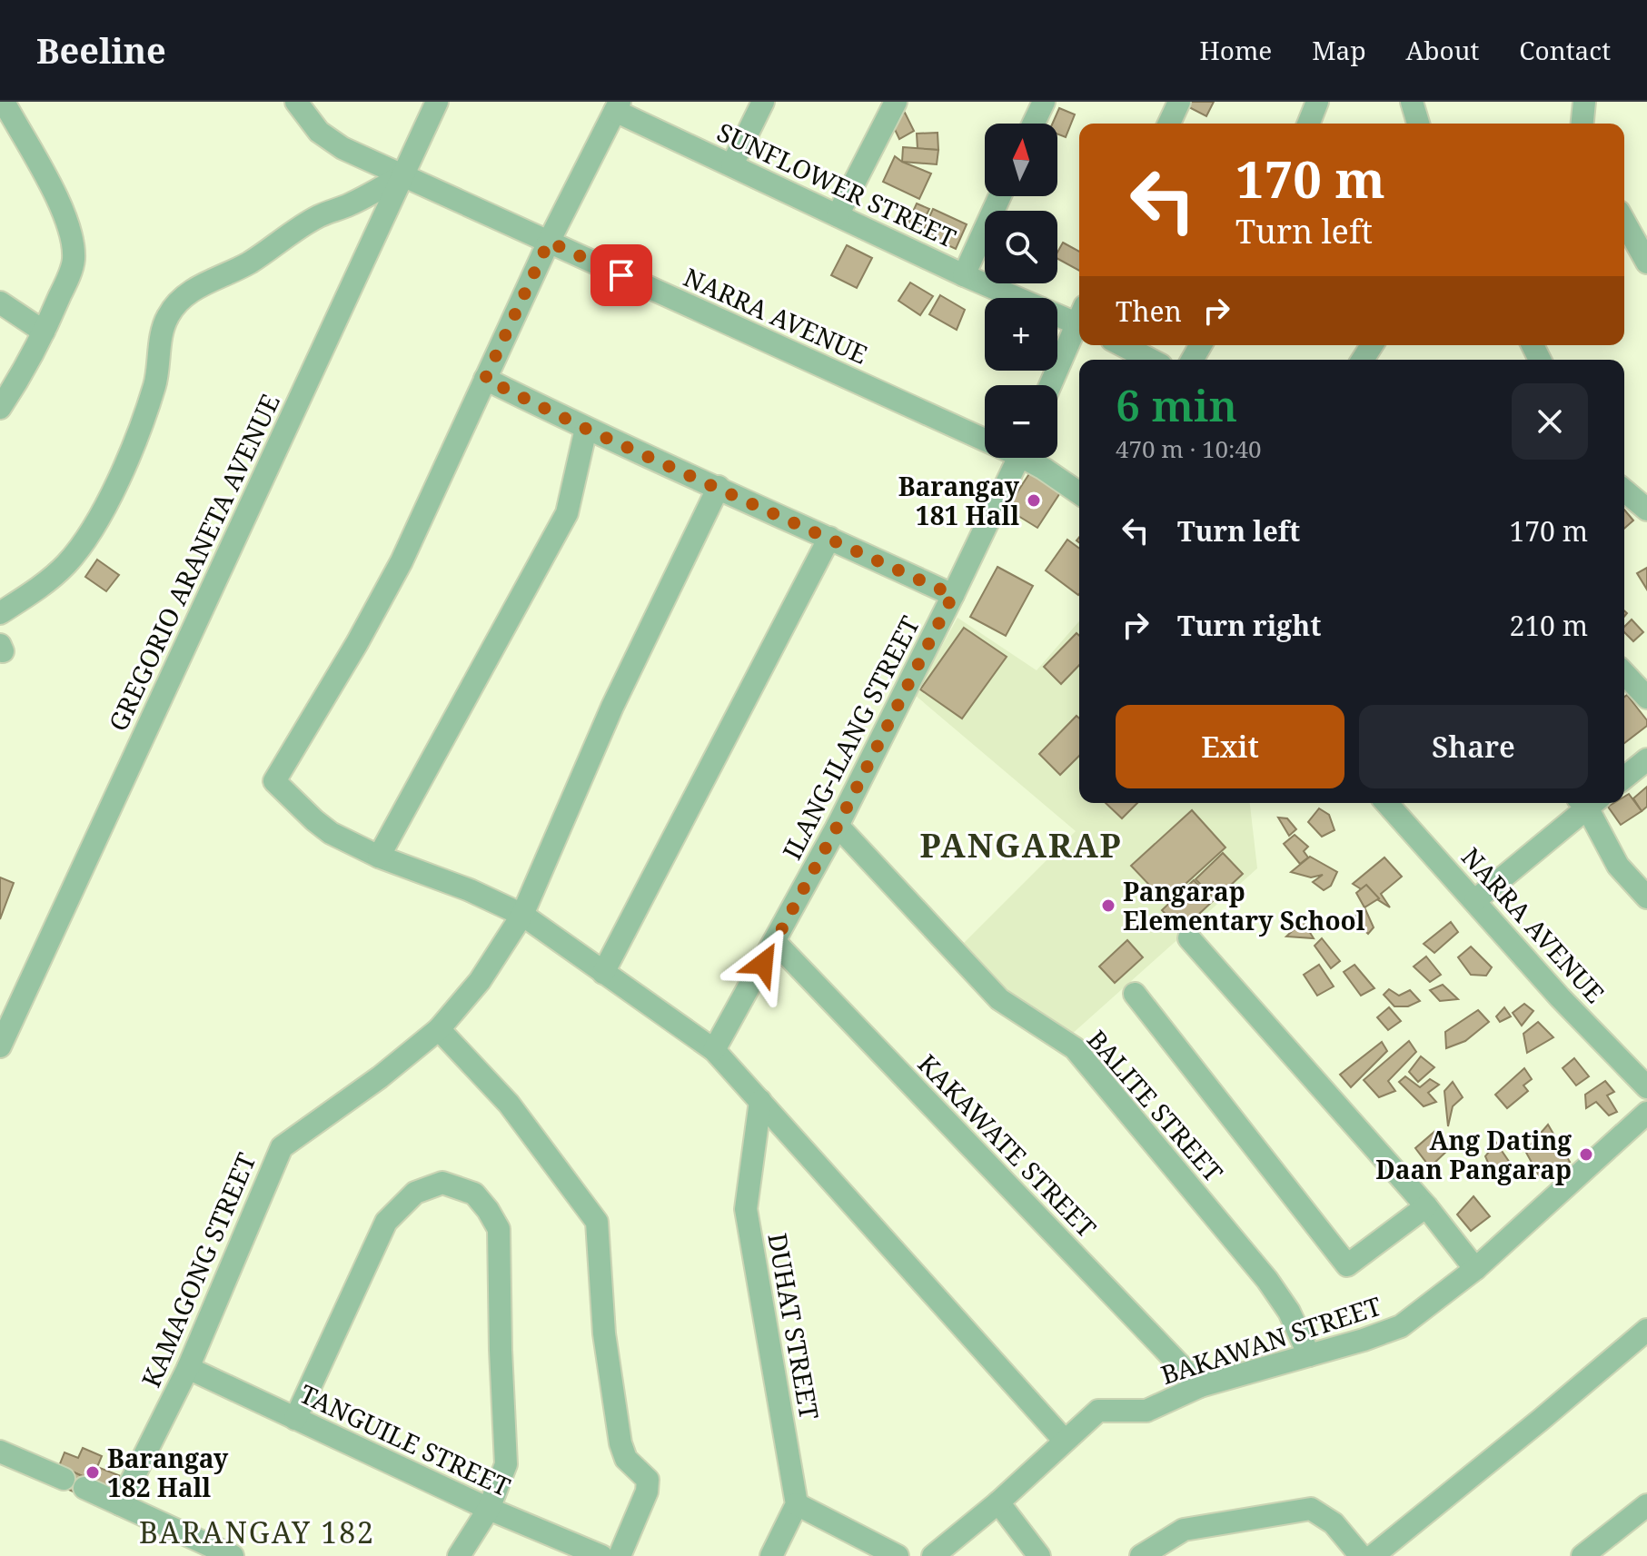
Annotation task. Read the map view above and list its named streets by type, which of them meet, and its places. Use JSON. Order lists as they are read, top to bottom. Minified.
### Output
{"streets":{"street":["SUNFLOWER STREET","NARRA AVENUE","GREGORIO ARANETA AVENUE","ILANG-ILANG STREET","BALITE STREET","KAKAWATE STREET","KAMAGONG STREET","DUHAT STREET","BAKAWAN STREET","TANGUILE STREET"]},"crossings":[["NARRA AVENUE","GREGORIO ARANETA AVENUE"],["ILANG-ILANG STREET","BALITE STREET"],["ILANG-ILANG STREET","KAKAWATE STREET"],["BALITE STREET","BAKAWAN STREET"],["KAKAWATE STREET","BAKAWAN STREET"],["KAMAGONG STREET","TANGUILE STREET"]],"districts":["PANGARAP","BARANGAY 182"],"places":["Barangay 181 Hall","Pangarap Elementary School","Ang Dating Daan Pangarap","Barangay 182 Hall"],"north":"top","page":{"header":"Beeline","nav":["Home","Map","About","Contact"],"map_buttons":["+","−"],"turn":["170 m","Turn left"],"then":"Then","heading":["6 min","470 m · 10:40"],"list":[{"name":"Turn left","value":"170 m"},{"name":"Turn right","value":"210 m"}],"buttons":["Exit","Share"]}}
